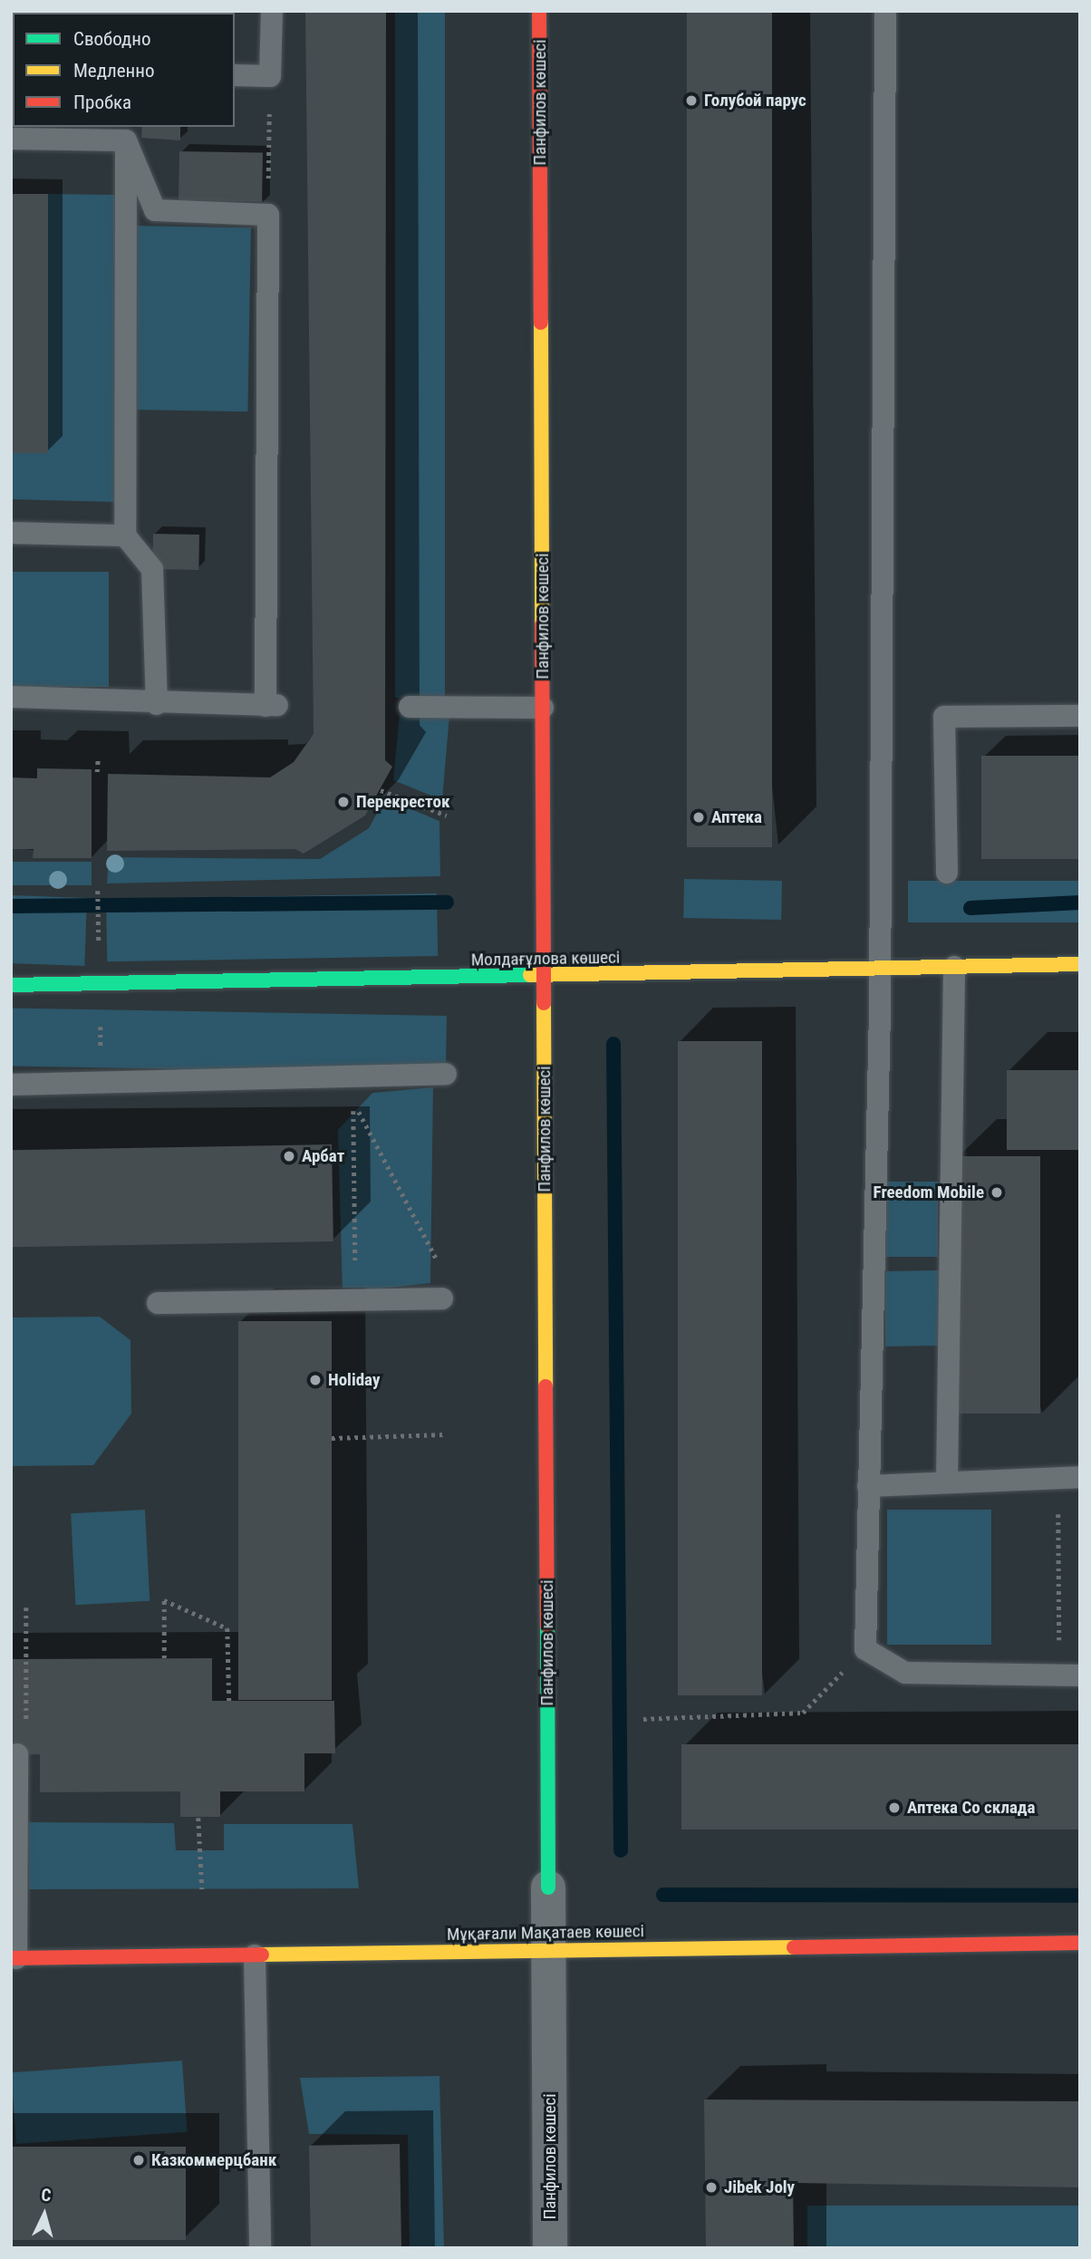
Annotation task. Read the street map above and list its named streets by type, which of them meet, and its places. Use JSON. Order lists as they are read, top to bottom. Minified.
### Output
{"streets":{"street":["Панфилов көшесі","Молдағұлова көшесі","Мұқағали Мақатаев көшесі"]},"crossings":[["Панфилов көшесі","Молдағұлова көшесі"],["Панфилов көшесі","Мұқағали Мақатаев көшесі"]],"places":["Голубой парус","Перекресток","Аптека","Арбат","Freedom Mobile","Holiday","Аптека Со склада","Казкоммерцбанк","Jibek Joly"],"legend":["Свободно","Медленно","Пробка"],"north":"top"}
